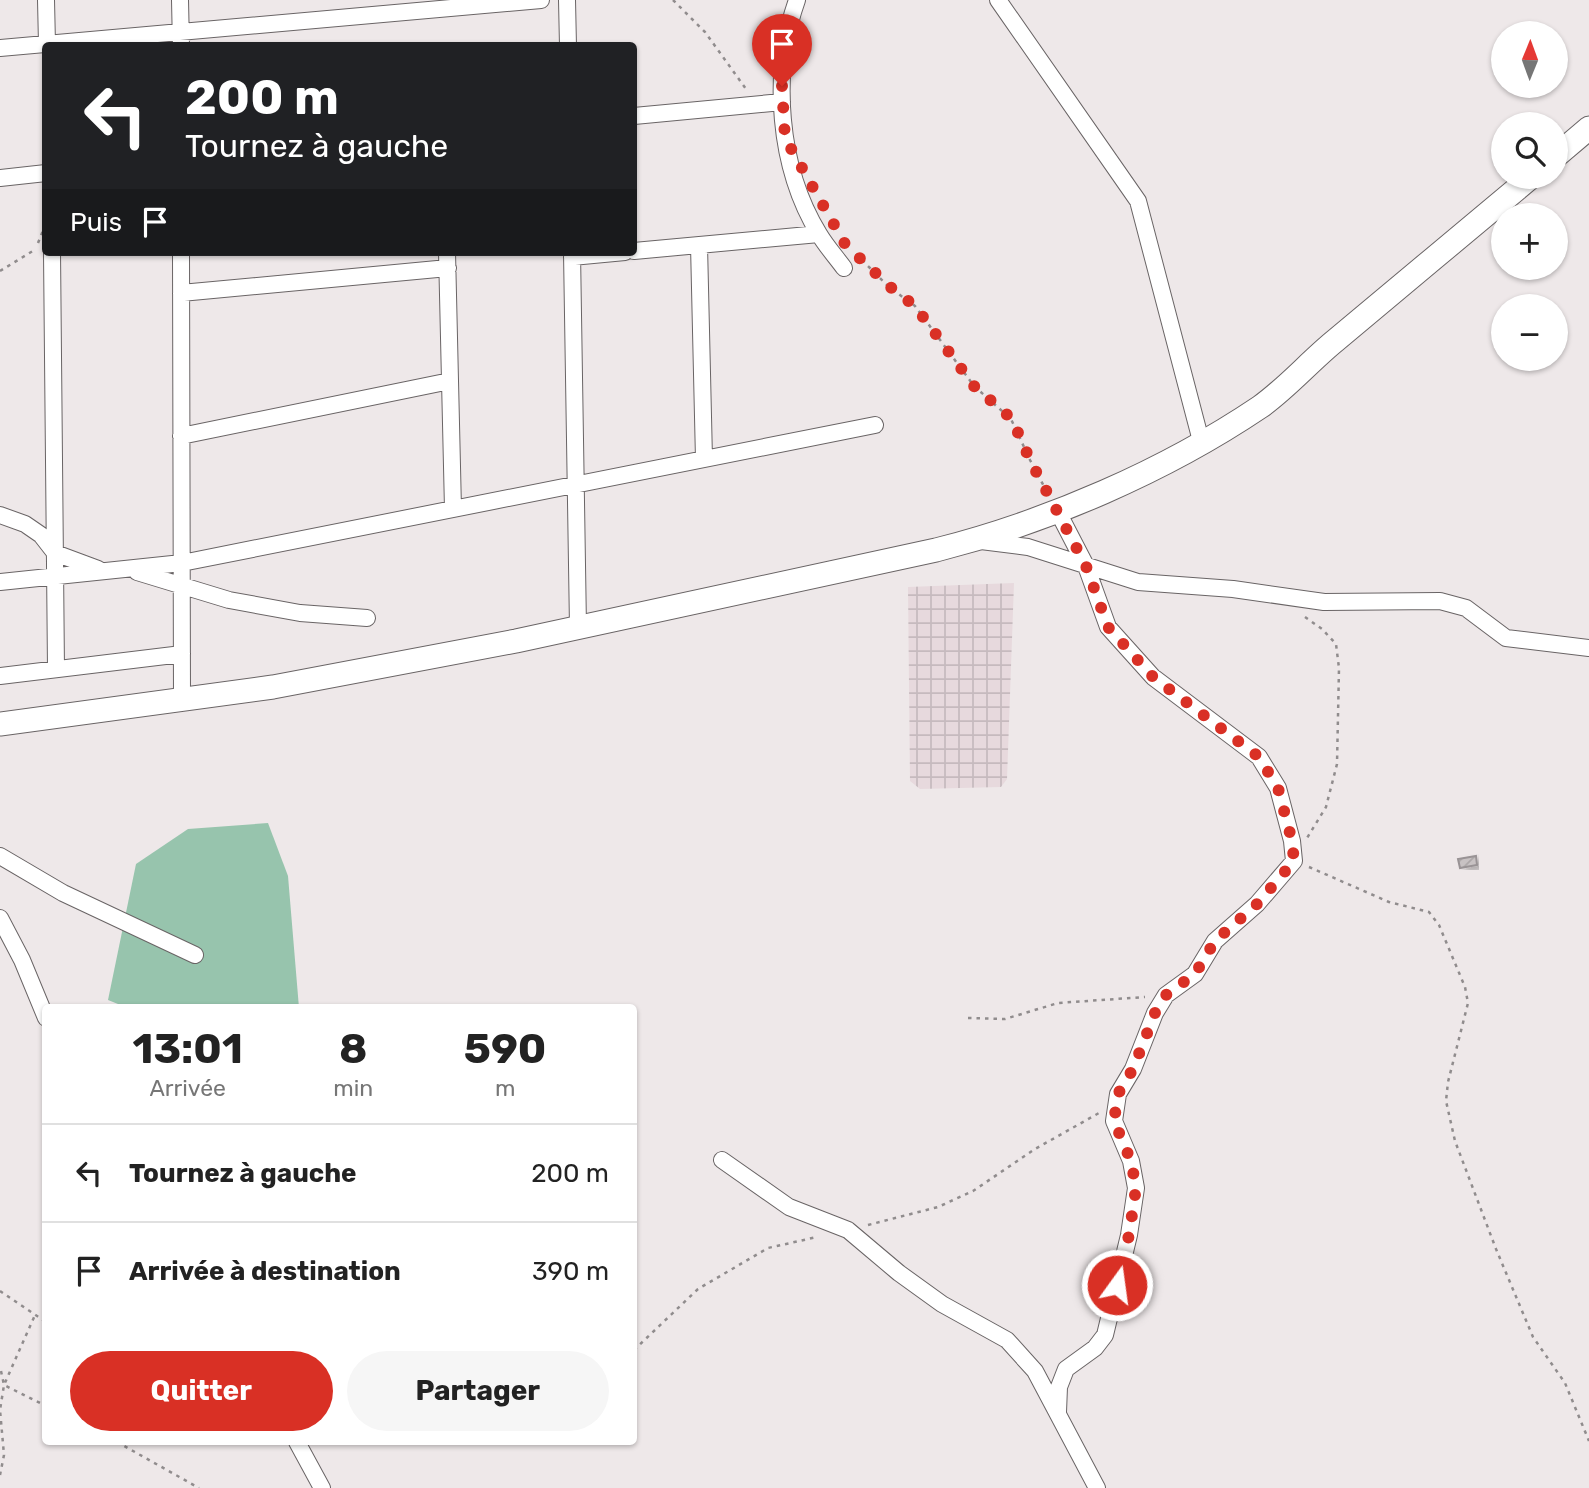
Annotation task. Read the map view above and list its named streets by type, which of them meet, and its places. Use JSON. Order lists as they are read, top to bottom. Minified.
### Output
{"north":"top","page":{"map_buttons":["+","−"],"turn":["200 m","Tournez à gauche"],"then":"Puis","eta":["13:01","Arrivée","8","min","590","m"],"list":[{"name":"Tournez à gauche","value":"200 m"},{"name":"Arrivée à destination","value":"390 m"}],"buttons":["Quitter","Partager"]}}
